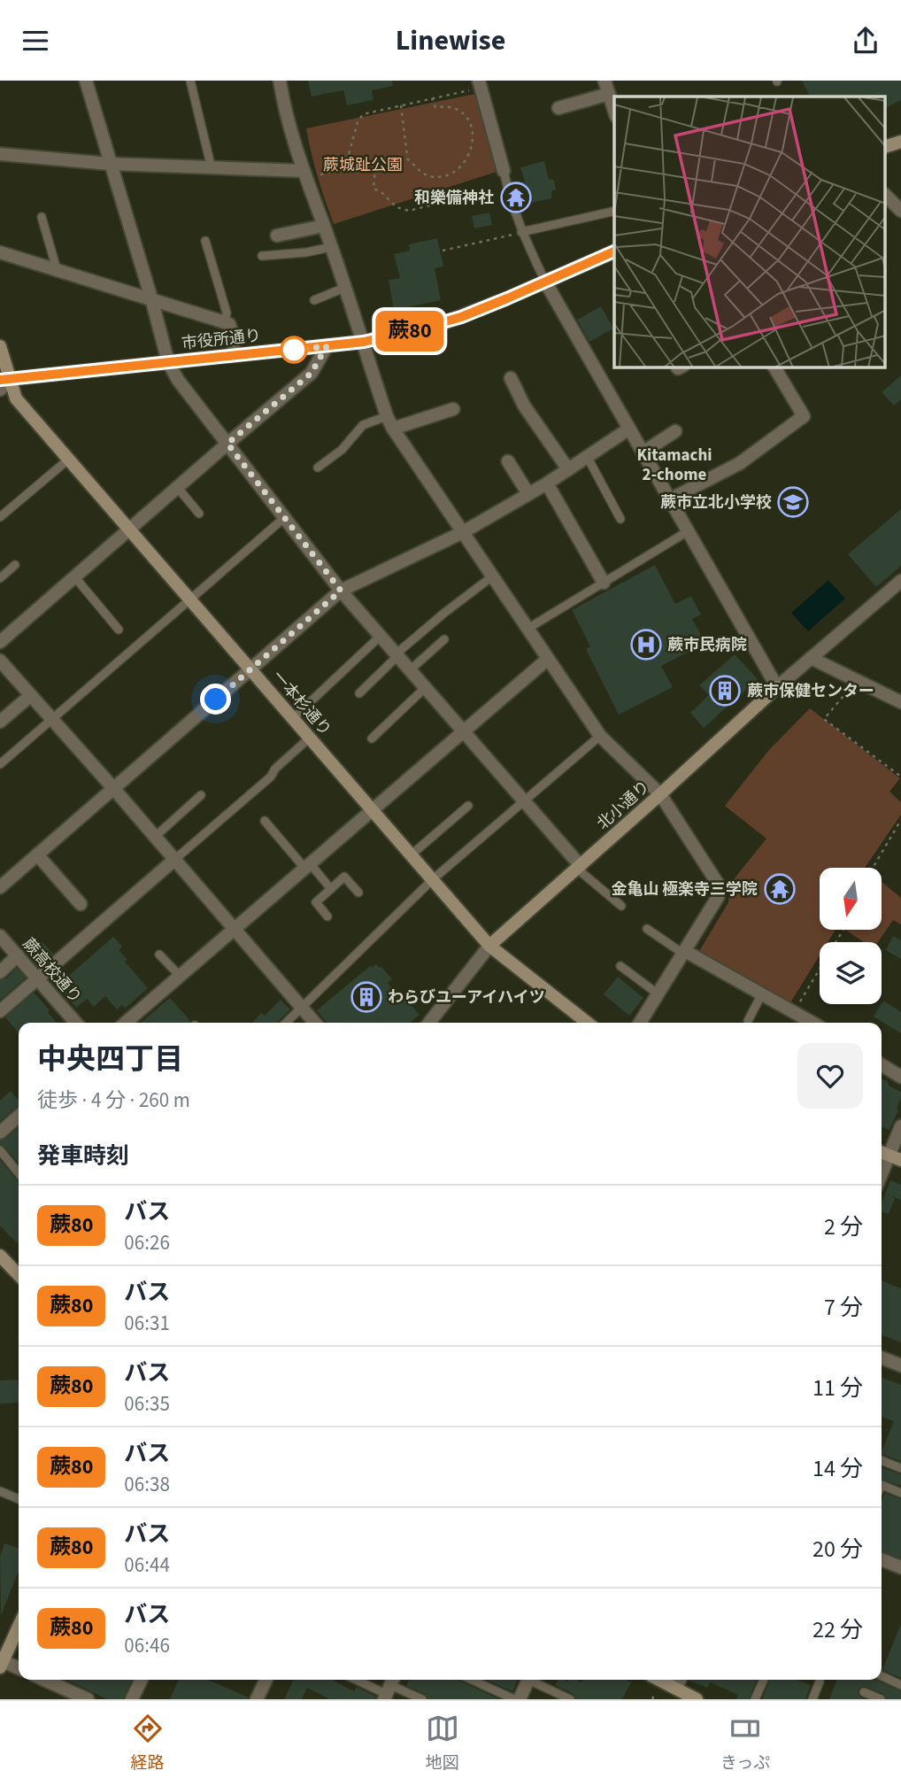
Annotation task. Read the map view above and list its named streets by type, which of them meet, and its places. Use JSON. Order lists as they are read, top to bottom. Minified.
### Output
{"streets":{"street":["市役所通り","一本杉通り","北小通り","蕨高校通り"]},"crossings":[["市役所通り","一本杉通り"],["一本杉通り","北小通り"]],"districts":["Kitamachi 2-chome"],"parks":["蕨城趾公園"],"places":{"temple":["和樂備神社","金亀山 極楽寺三学院"],"school or university":["蕨市立北小学校"],"hospital":["蕨市民病院"],"building":["蕨市保健センター","わらびユーアイハイツ"]},"lines":["bus line 蕨80"],"north":"bottom","page":{"header":"Linewise","on_map":"蕨80","heading":[["中央四丁目","徒歩 · 4 分 · 260 m"],"発車時刻"],"list":[{"mark":"蕨80","name":"バス","note":"06:26","value":"2 分"},{"mark":"蕨80","name":"バス","note":"06:31","value":"7 分"},{"mark":"蕨80","name":"バス","note":"06:35","value":"11 分"},{"mark":"蕨80","name":"バス","note":"06:38","value":"14 分"},{"mark":"蕨80","name":"バス","note":"06:44","value":"20 分"},{"mark":"蕨80","name":"バス","note":"06:46","value":"22 分"}],"tabs":["経路","地図","きっぷ"]}}
